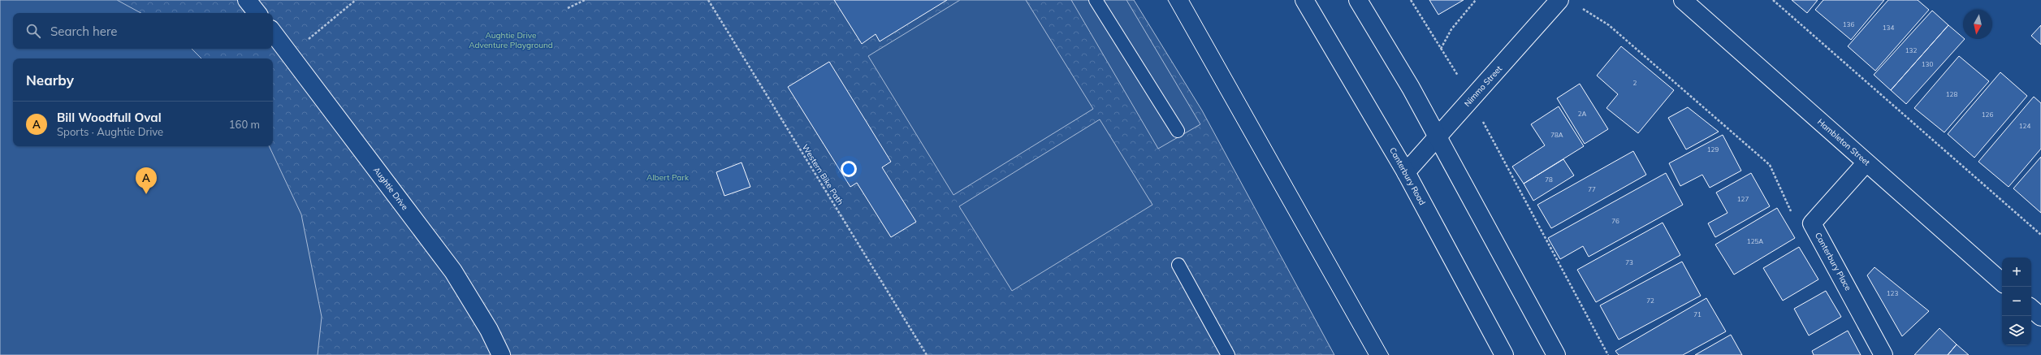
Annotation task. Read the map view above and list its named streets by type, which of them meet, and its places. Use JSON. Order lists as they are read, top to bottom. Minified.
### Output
{"streets":{"street":["Nimmo Street","Hambleton Street","Canterbury Road","Aughtie Drive","Canterbury Place"],"path":["Western Bike Path"]},"crossings":[["Nimmo Street","Canterbury Road"],["Hambleton Street","Canterbury Place"]],"parks":["Aughtie Drive Adventure Playground","Albert Park"],"house_numbers":["136","134","132","130","2","128","2A","126","124","78A","129","78","77","127","76","125A","73","123","72","71"],"north":"bottom","page":{"search":"Search here","heading":"Nearby","list":[{"mark":"A","name":"Bill Woodfull Oval","note":"Sports · Aughtie Drive","value":"160 m"}],"pins":"A","map_buttons":["+","−"]}}
